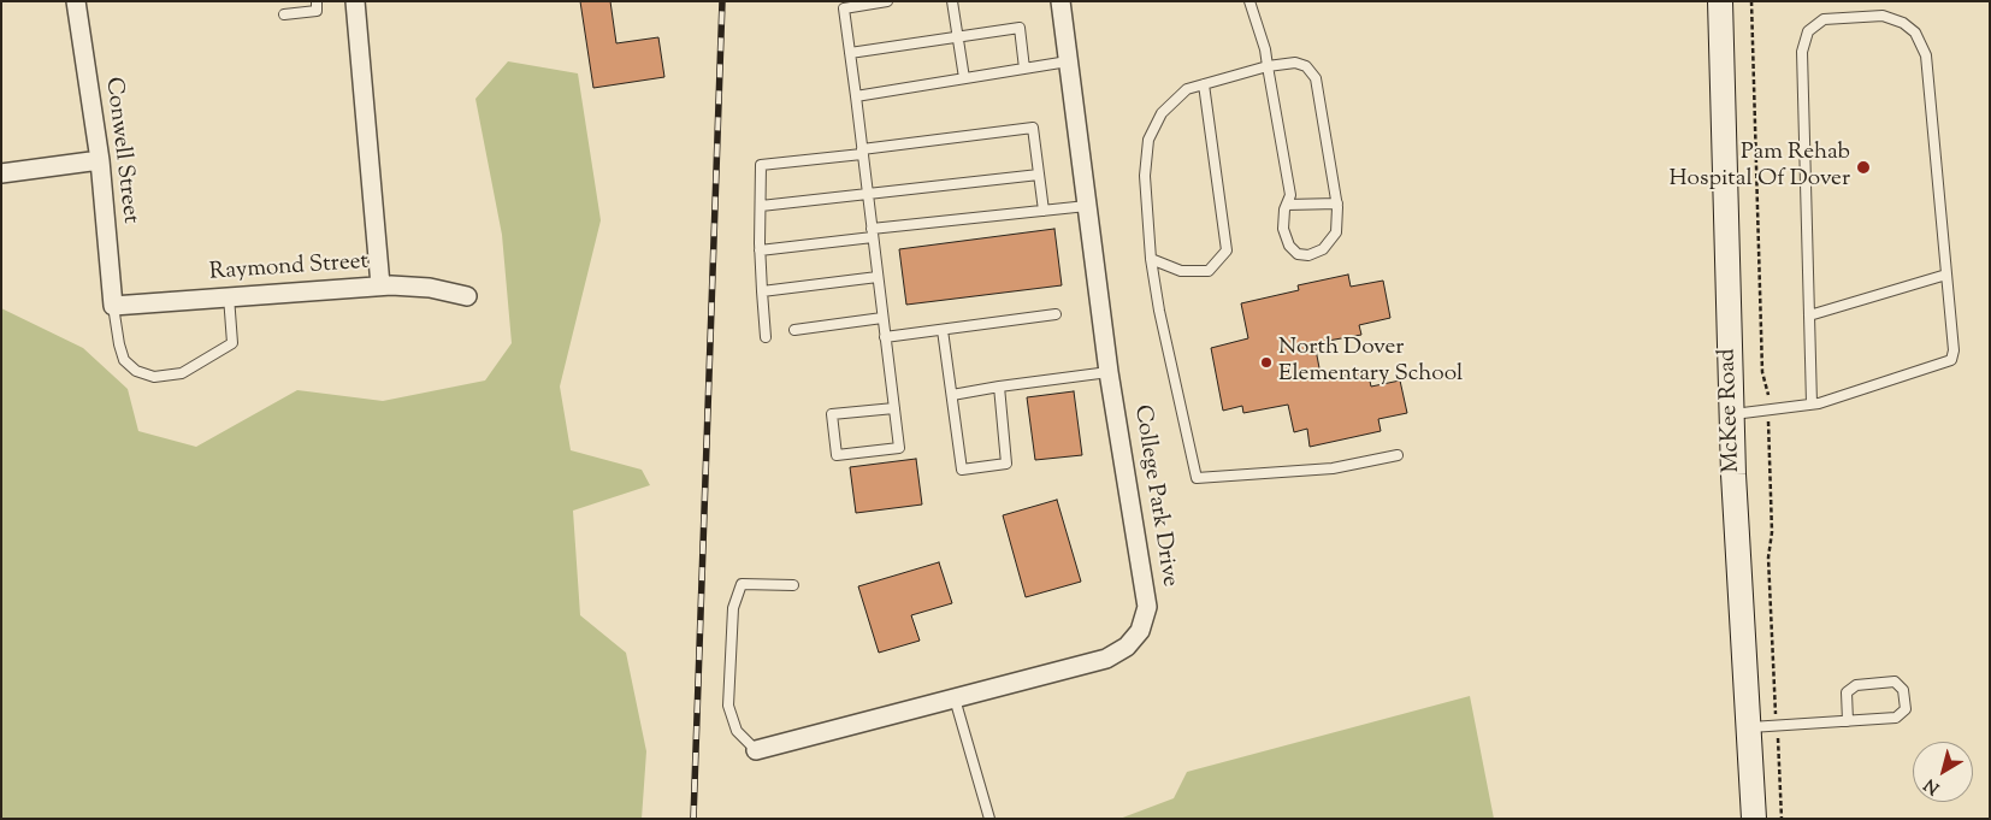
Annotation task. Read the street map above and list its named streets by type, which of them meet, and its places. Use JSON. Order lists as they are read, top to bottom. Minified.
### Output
{"streets":{"main road":["McKee Road"],"street":["Conwell Street","Raymond Street","College Park Drive"]},"crossings":[["Conwell Street","Raymond Street"]],"places":["Pam Rehab Hospital Of Dover","North Dover Elementary School"],"north":"bottom left"}
